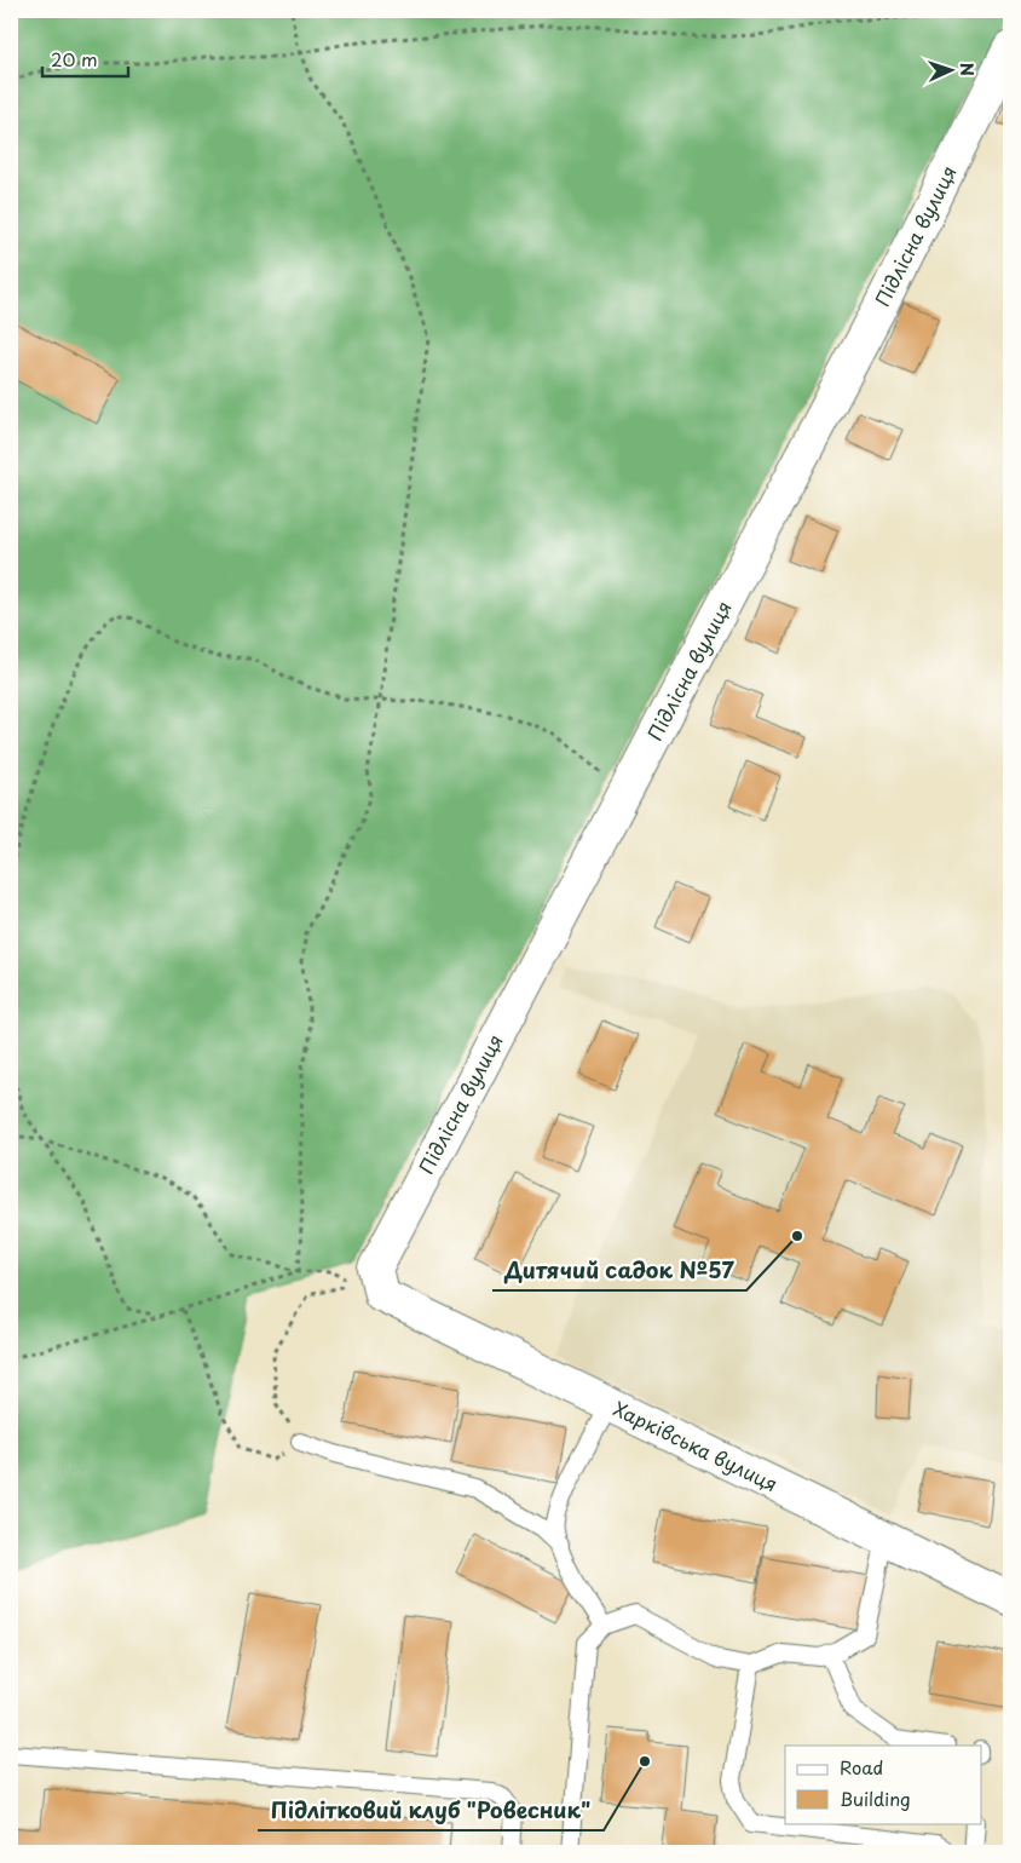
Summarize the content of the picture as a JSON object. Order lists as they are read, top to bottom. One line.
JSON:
{"streets":{"street":["Підлісна вулиця","Харківська вулиця"]},"crossings":[["Підлісна вулиця","Харківська вулиця"]],"places":["Дитячий садок №57","Підлітковий клуб \"Ровесник\""],"legend":["Road","Building"],"scale_bar":"20 m","north":"right"}
